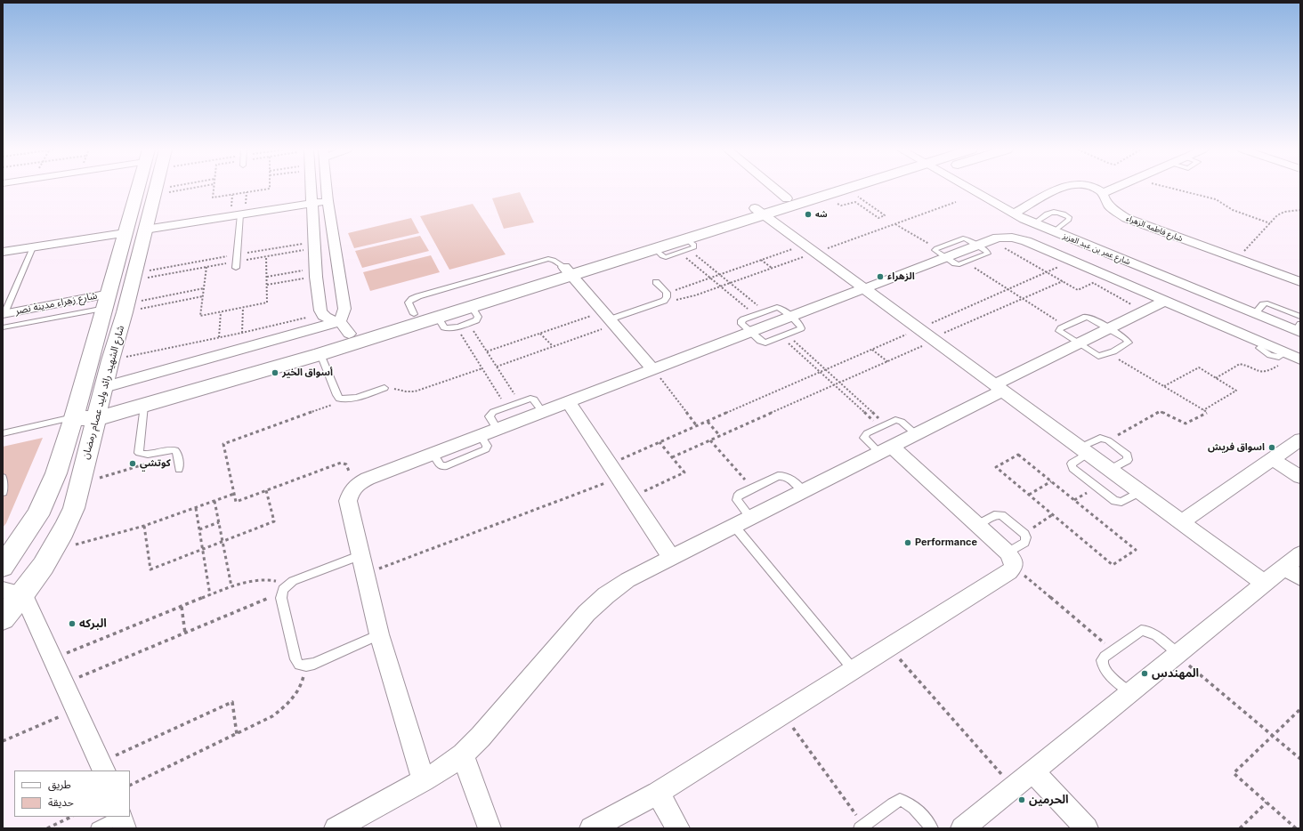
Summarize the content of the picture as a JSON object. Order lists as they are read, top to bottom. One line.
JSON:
{"streets":{"street":["شارع فاطمه الزهراء","شارع عمر بن عبد العزيز","شارع زهراء مدينة نصر","شارع الشهيد رائد وليد عصام رمضان"]},"crossings":[["شارع زهراء مدينة نصر","شارع الشهيد رائد وليد عصام رمضان"]],"places":["شه","الزهراء","أسواق الخير","اسواق فريش","كوتشي","Performance","البركه","المهندس","الحرمين"],"legend":["طريق","حديقة"]}
